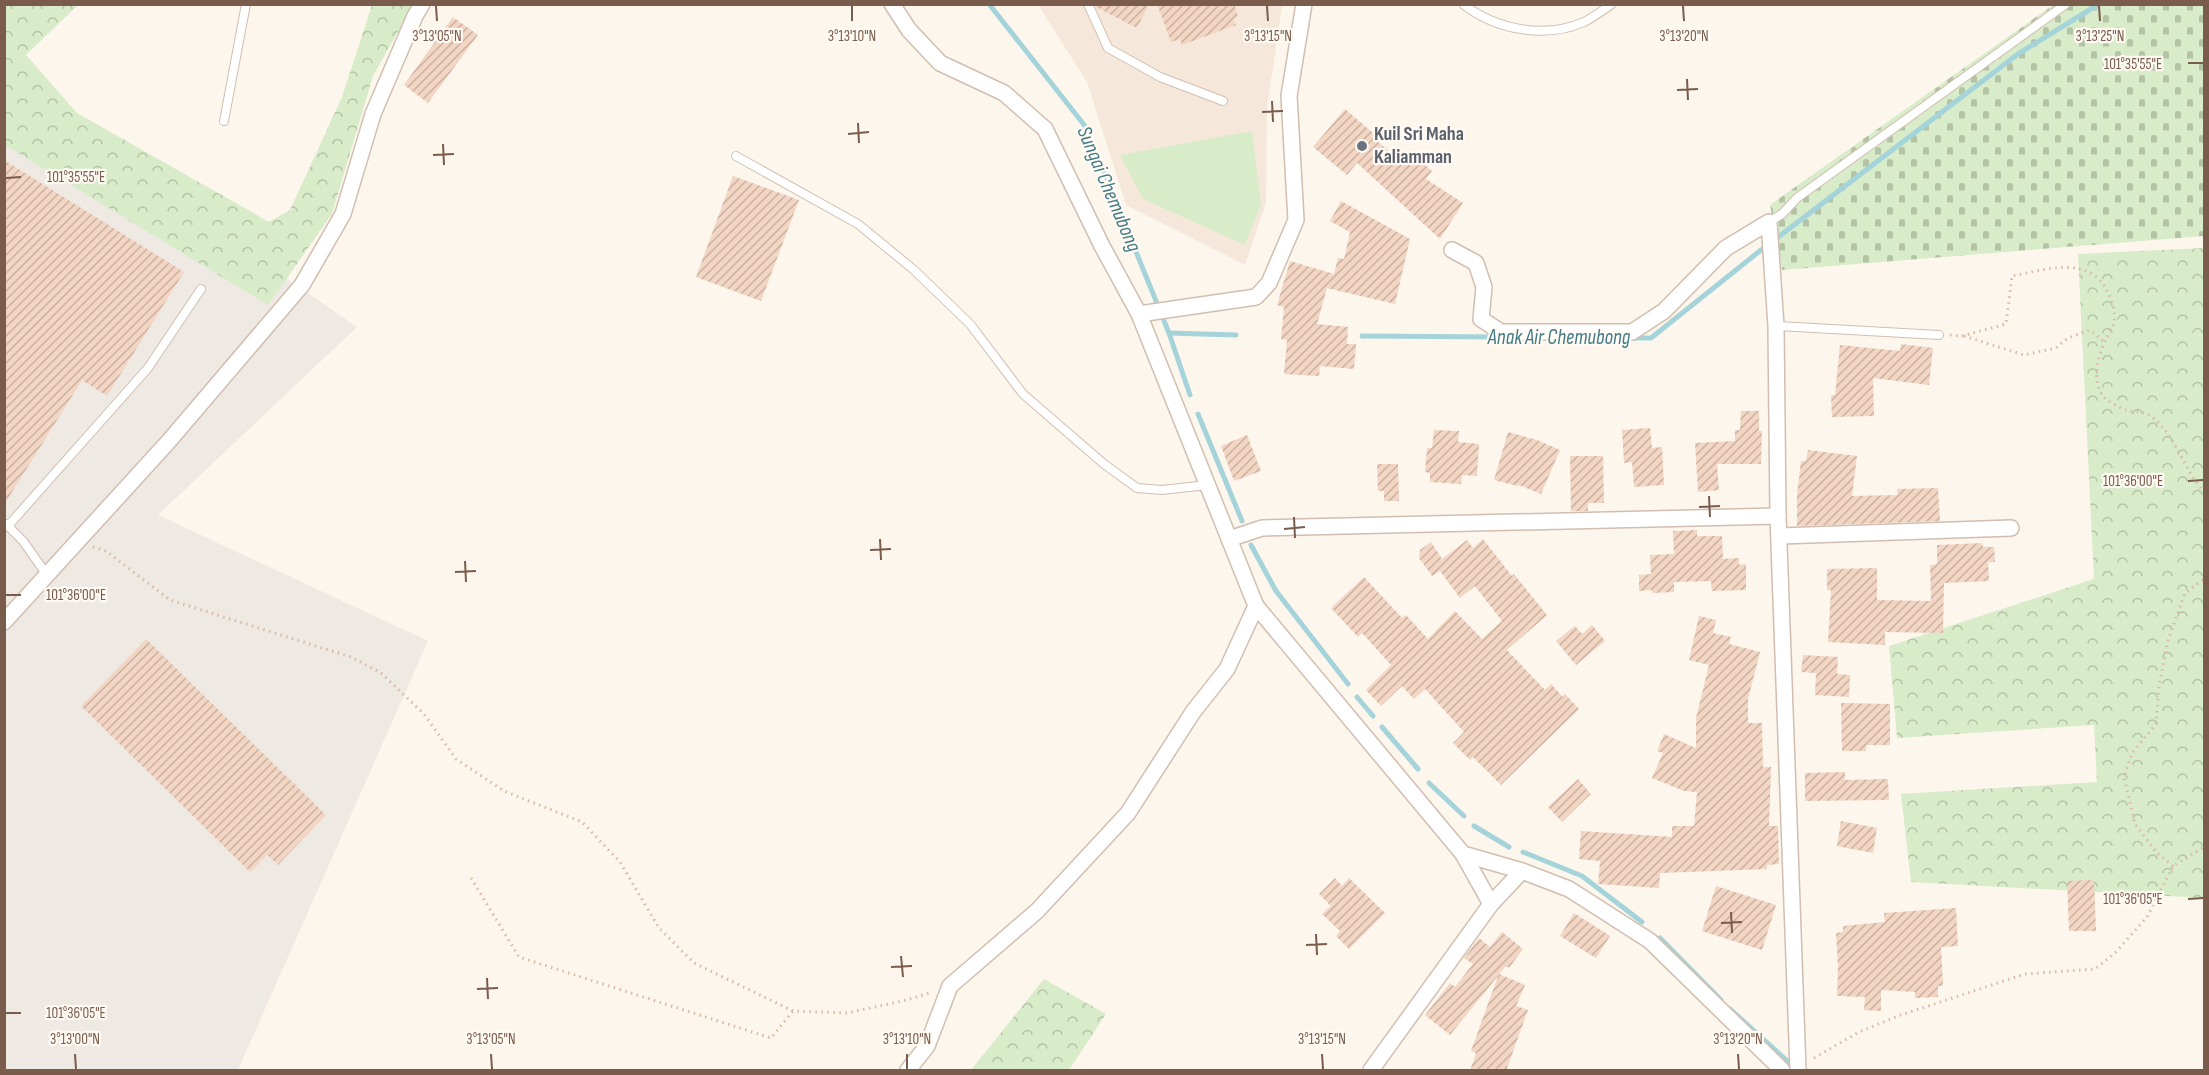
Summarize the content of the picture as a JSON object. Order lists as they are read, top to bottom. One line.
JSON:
{"water":["Sungai Chemubong","Anak Air Chemubong"],"places":["Kuil Sri Maha Kaliamman"],"coordinates":["3°13'05\"N","3°13'10\"N","3°13'15\"N","3°13'20\"N","3°13'25\"N","101°35'55\"E","101°36'00\"E","101°36'05\"E","3°13'00\"N"]}
